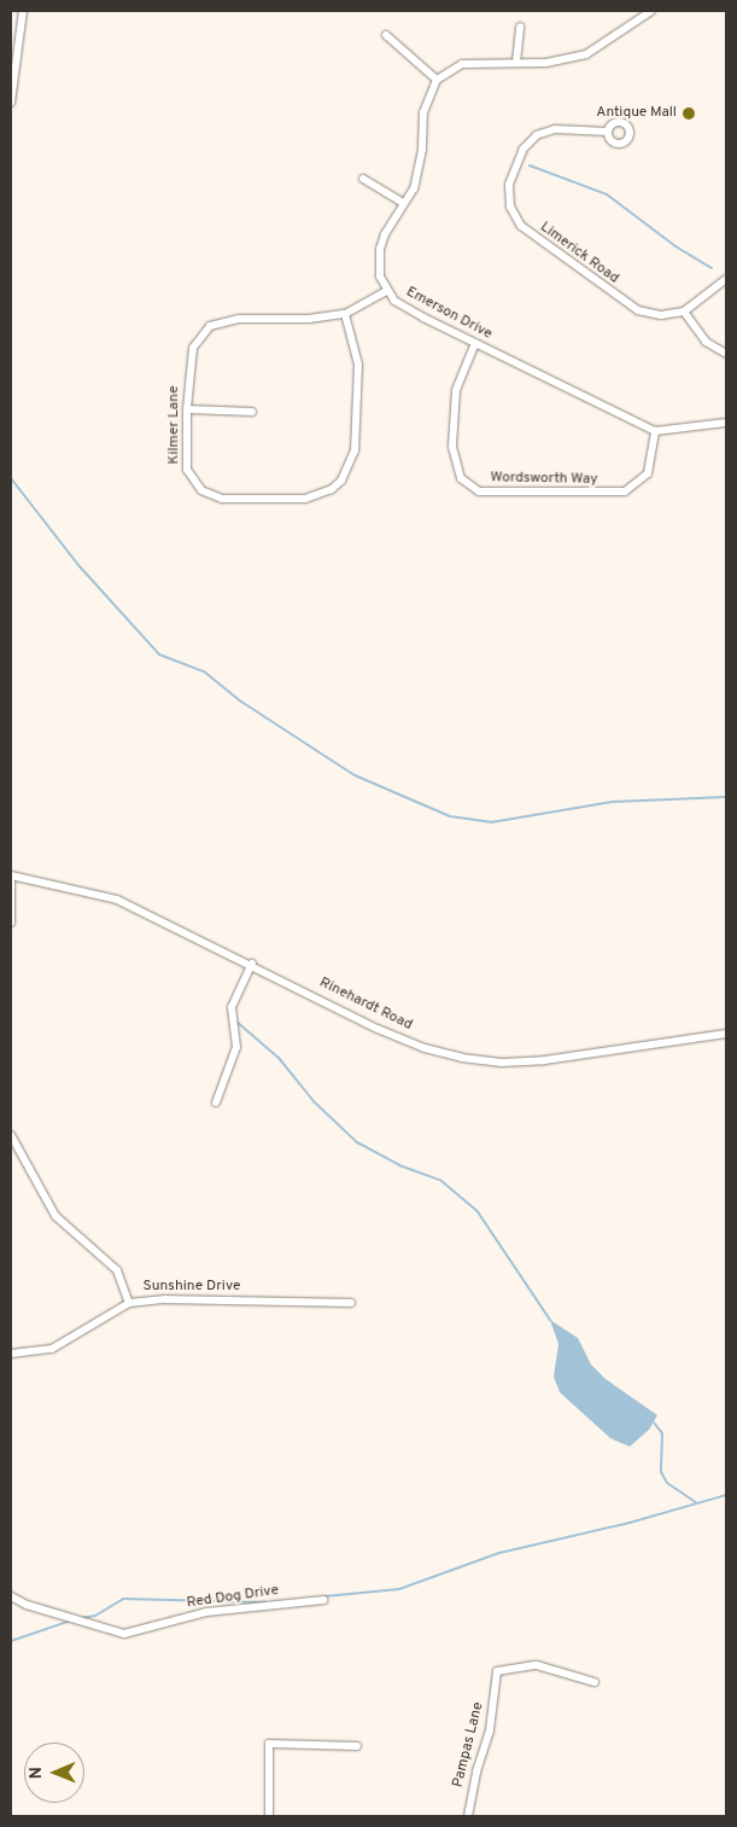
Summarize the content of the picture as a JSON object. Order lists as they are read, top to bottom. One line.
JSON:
{"streets":{"street":["Limerick Road","Emerson Drive","Kilmer Lane","Wordsworth Way","Rinehardt Road","Sunshine Drive","Red Dog Drive","Pampas Lane"]},"crossings":[["Emerson Drive","Kilmer Lane"],["Emerson Drive","Wordsworth Way"]],"places":["Antique Mall"],"north":"left"}
